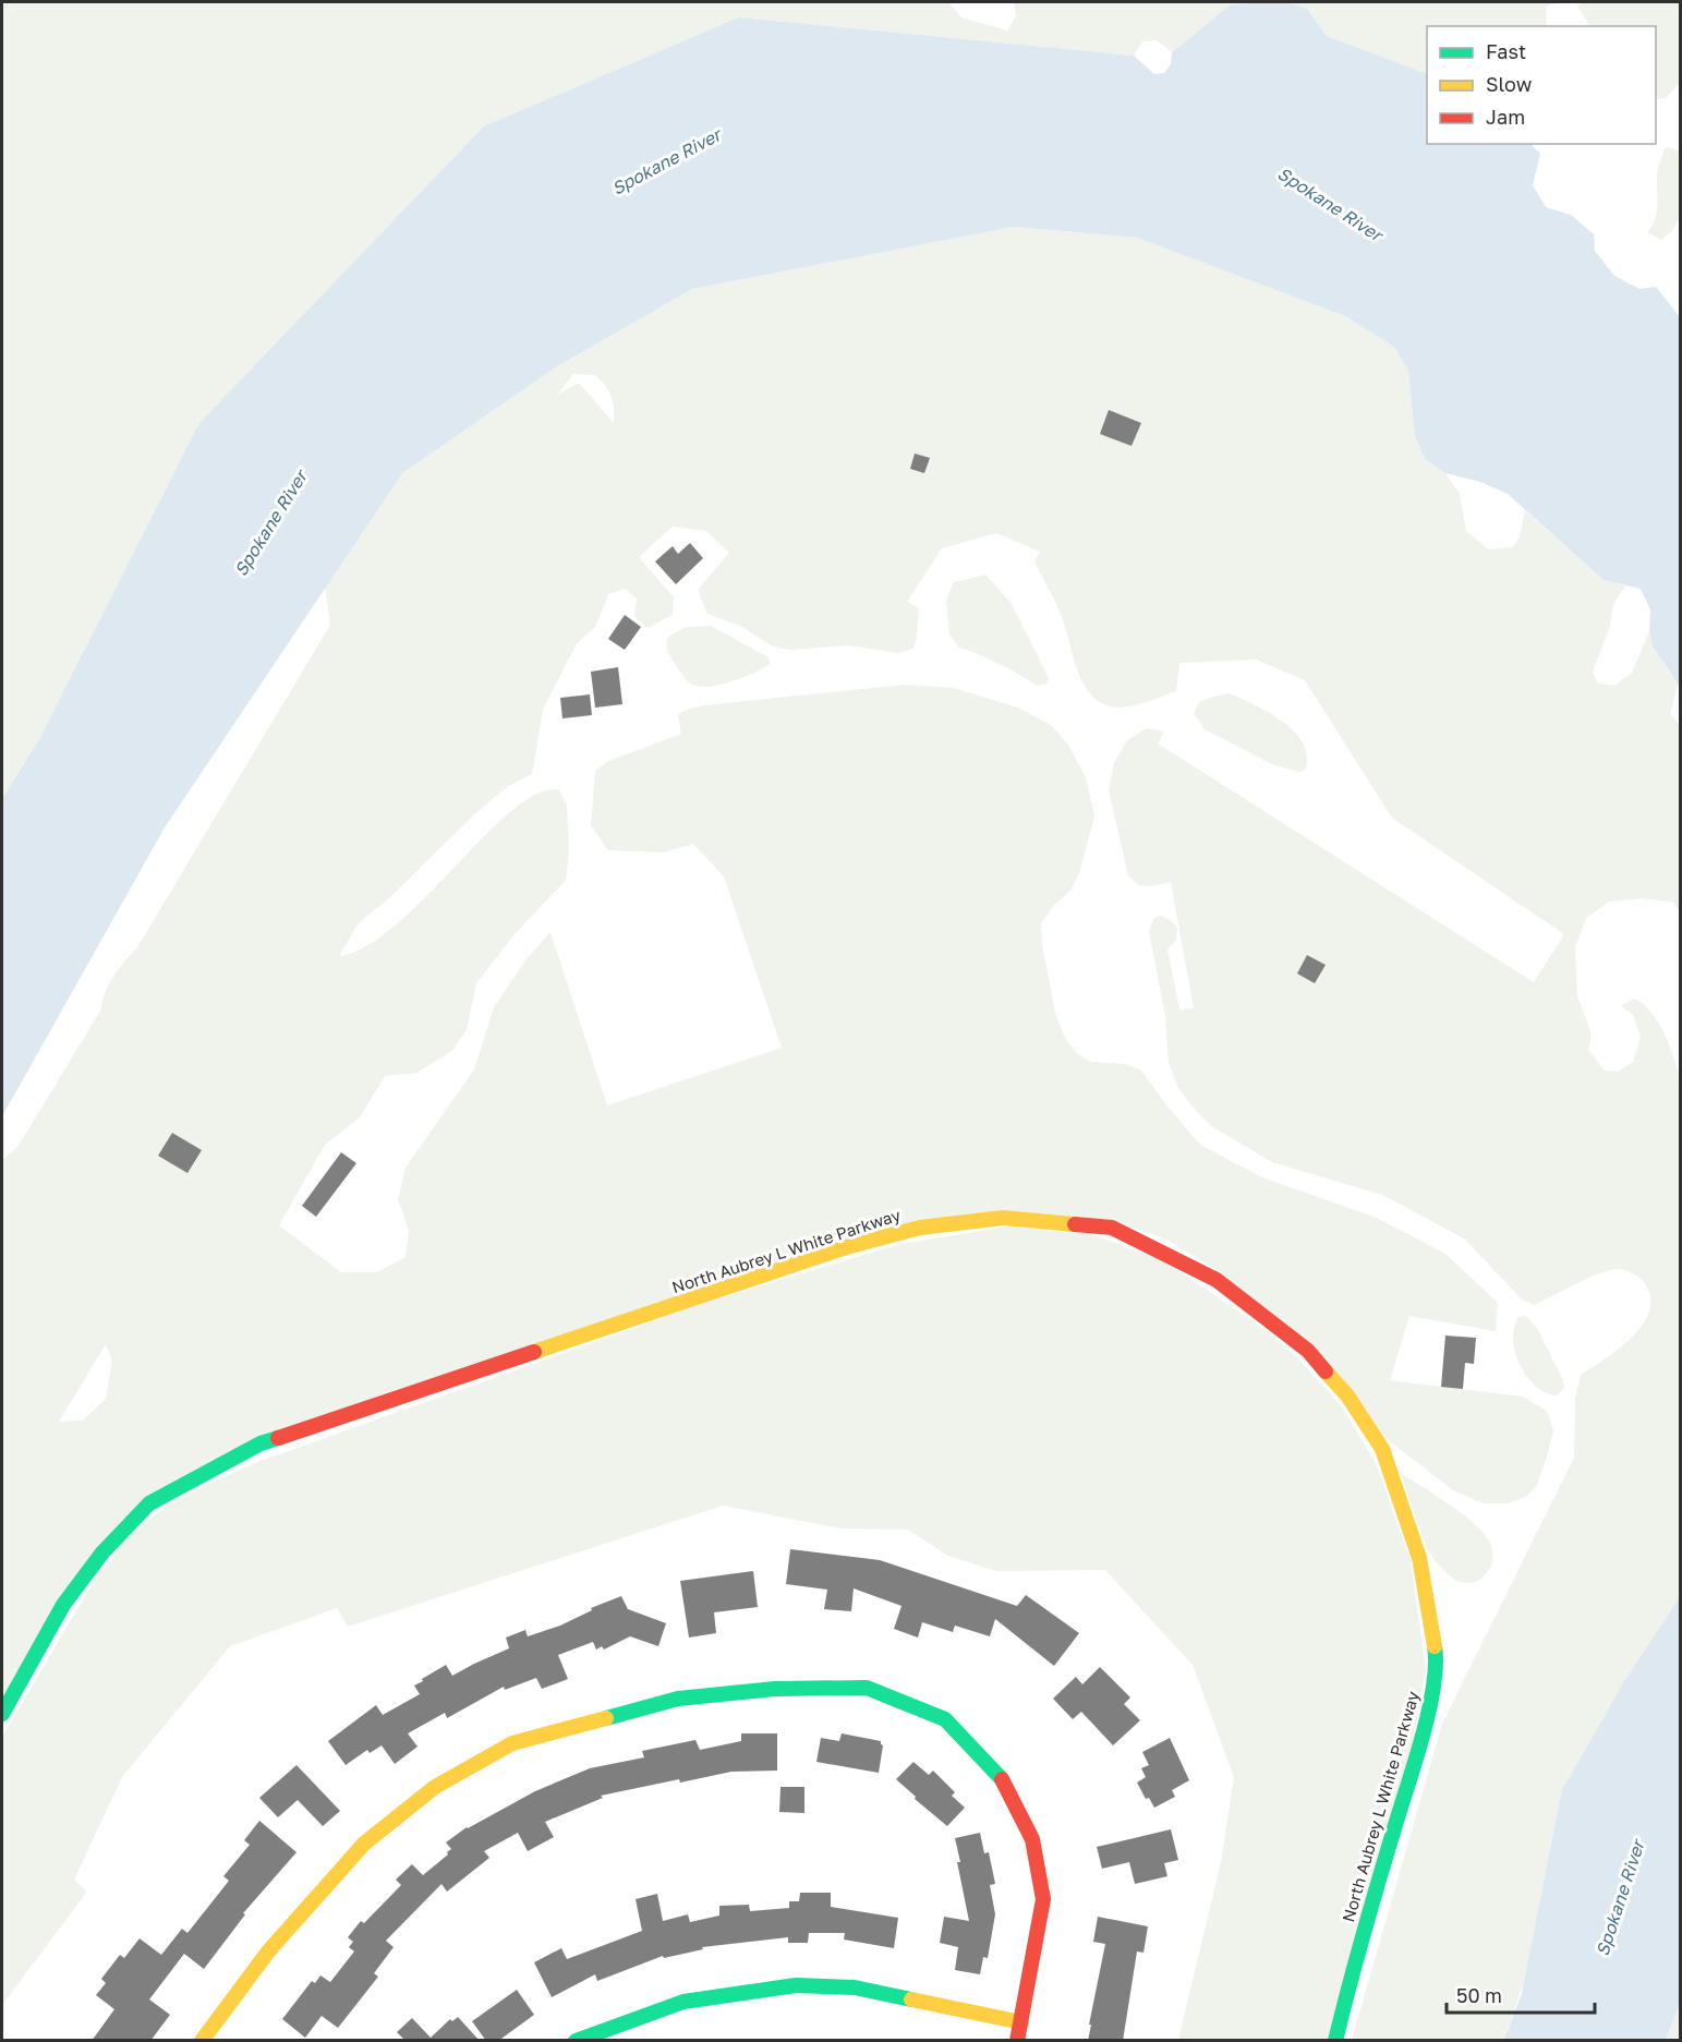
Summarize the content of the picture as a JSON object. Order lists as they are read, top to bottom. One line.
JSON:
{"streets":{"street":["North Aubrey L White Parkway"]},"water":["Spokane River"],"legend":["Fast","Slow","Jam"],"scale_bar":"50 m"}
